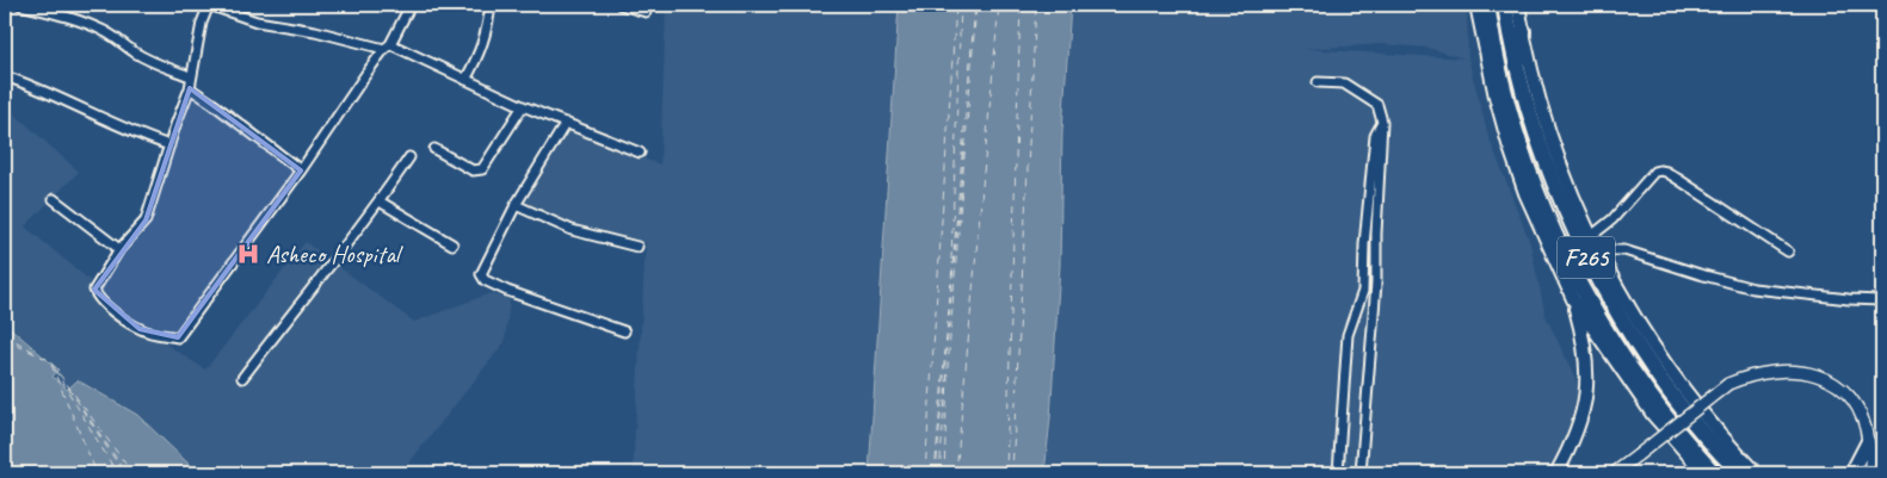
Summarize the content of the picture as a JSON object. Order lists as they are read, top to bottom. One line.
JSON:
{"streets":{"highway":["F265"]},"places":{"hospital":["Asheco Hospital"]}}
